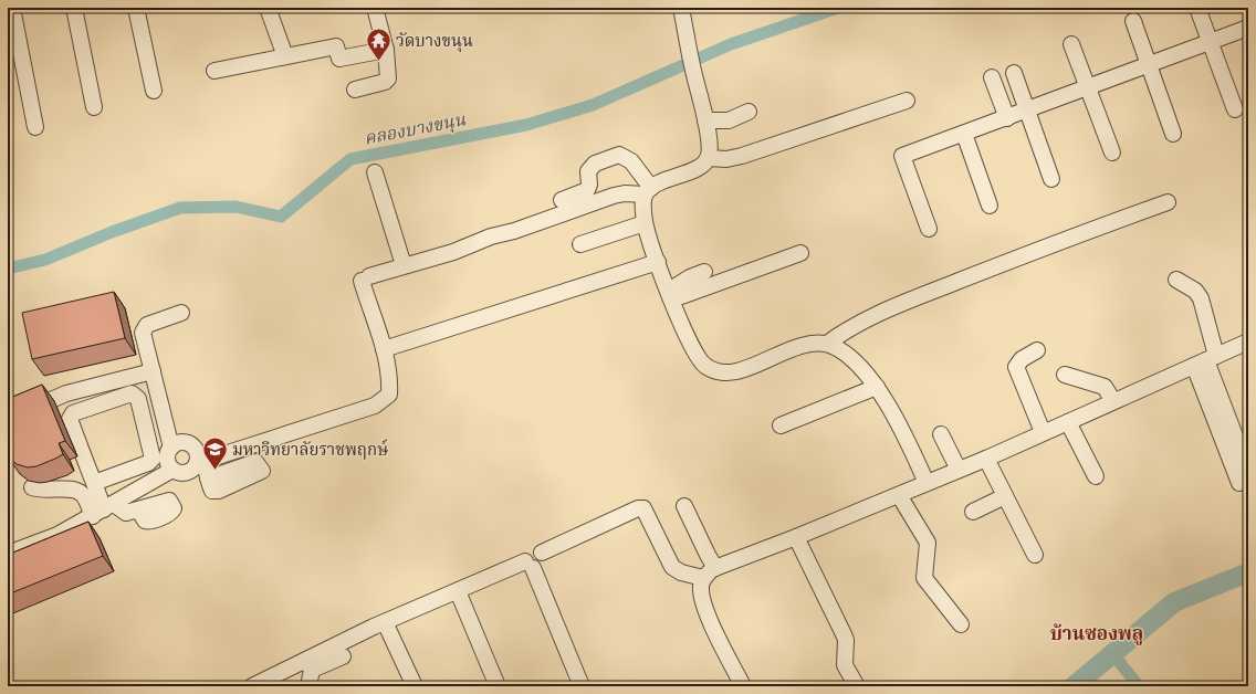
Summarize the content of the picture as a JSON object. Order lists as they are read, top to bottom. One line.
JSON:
{"districts":["บ้านซองพลู"],"water":["คลองบางขนุน"],"places":{"temple":["วัดบางขนุน"],"school or university":["มหาวิทยาลัยราชพฤกษ์"]}}
